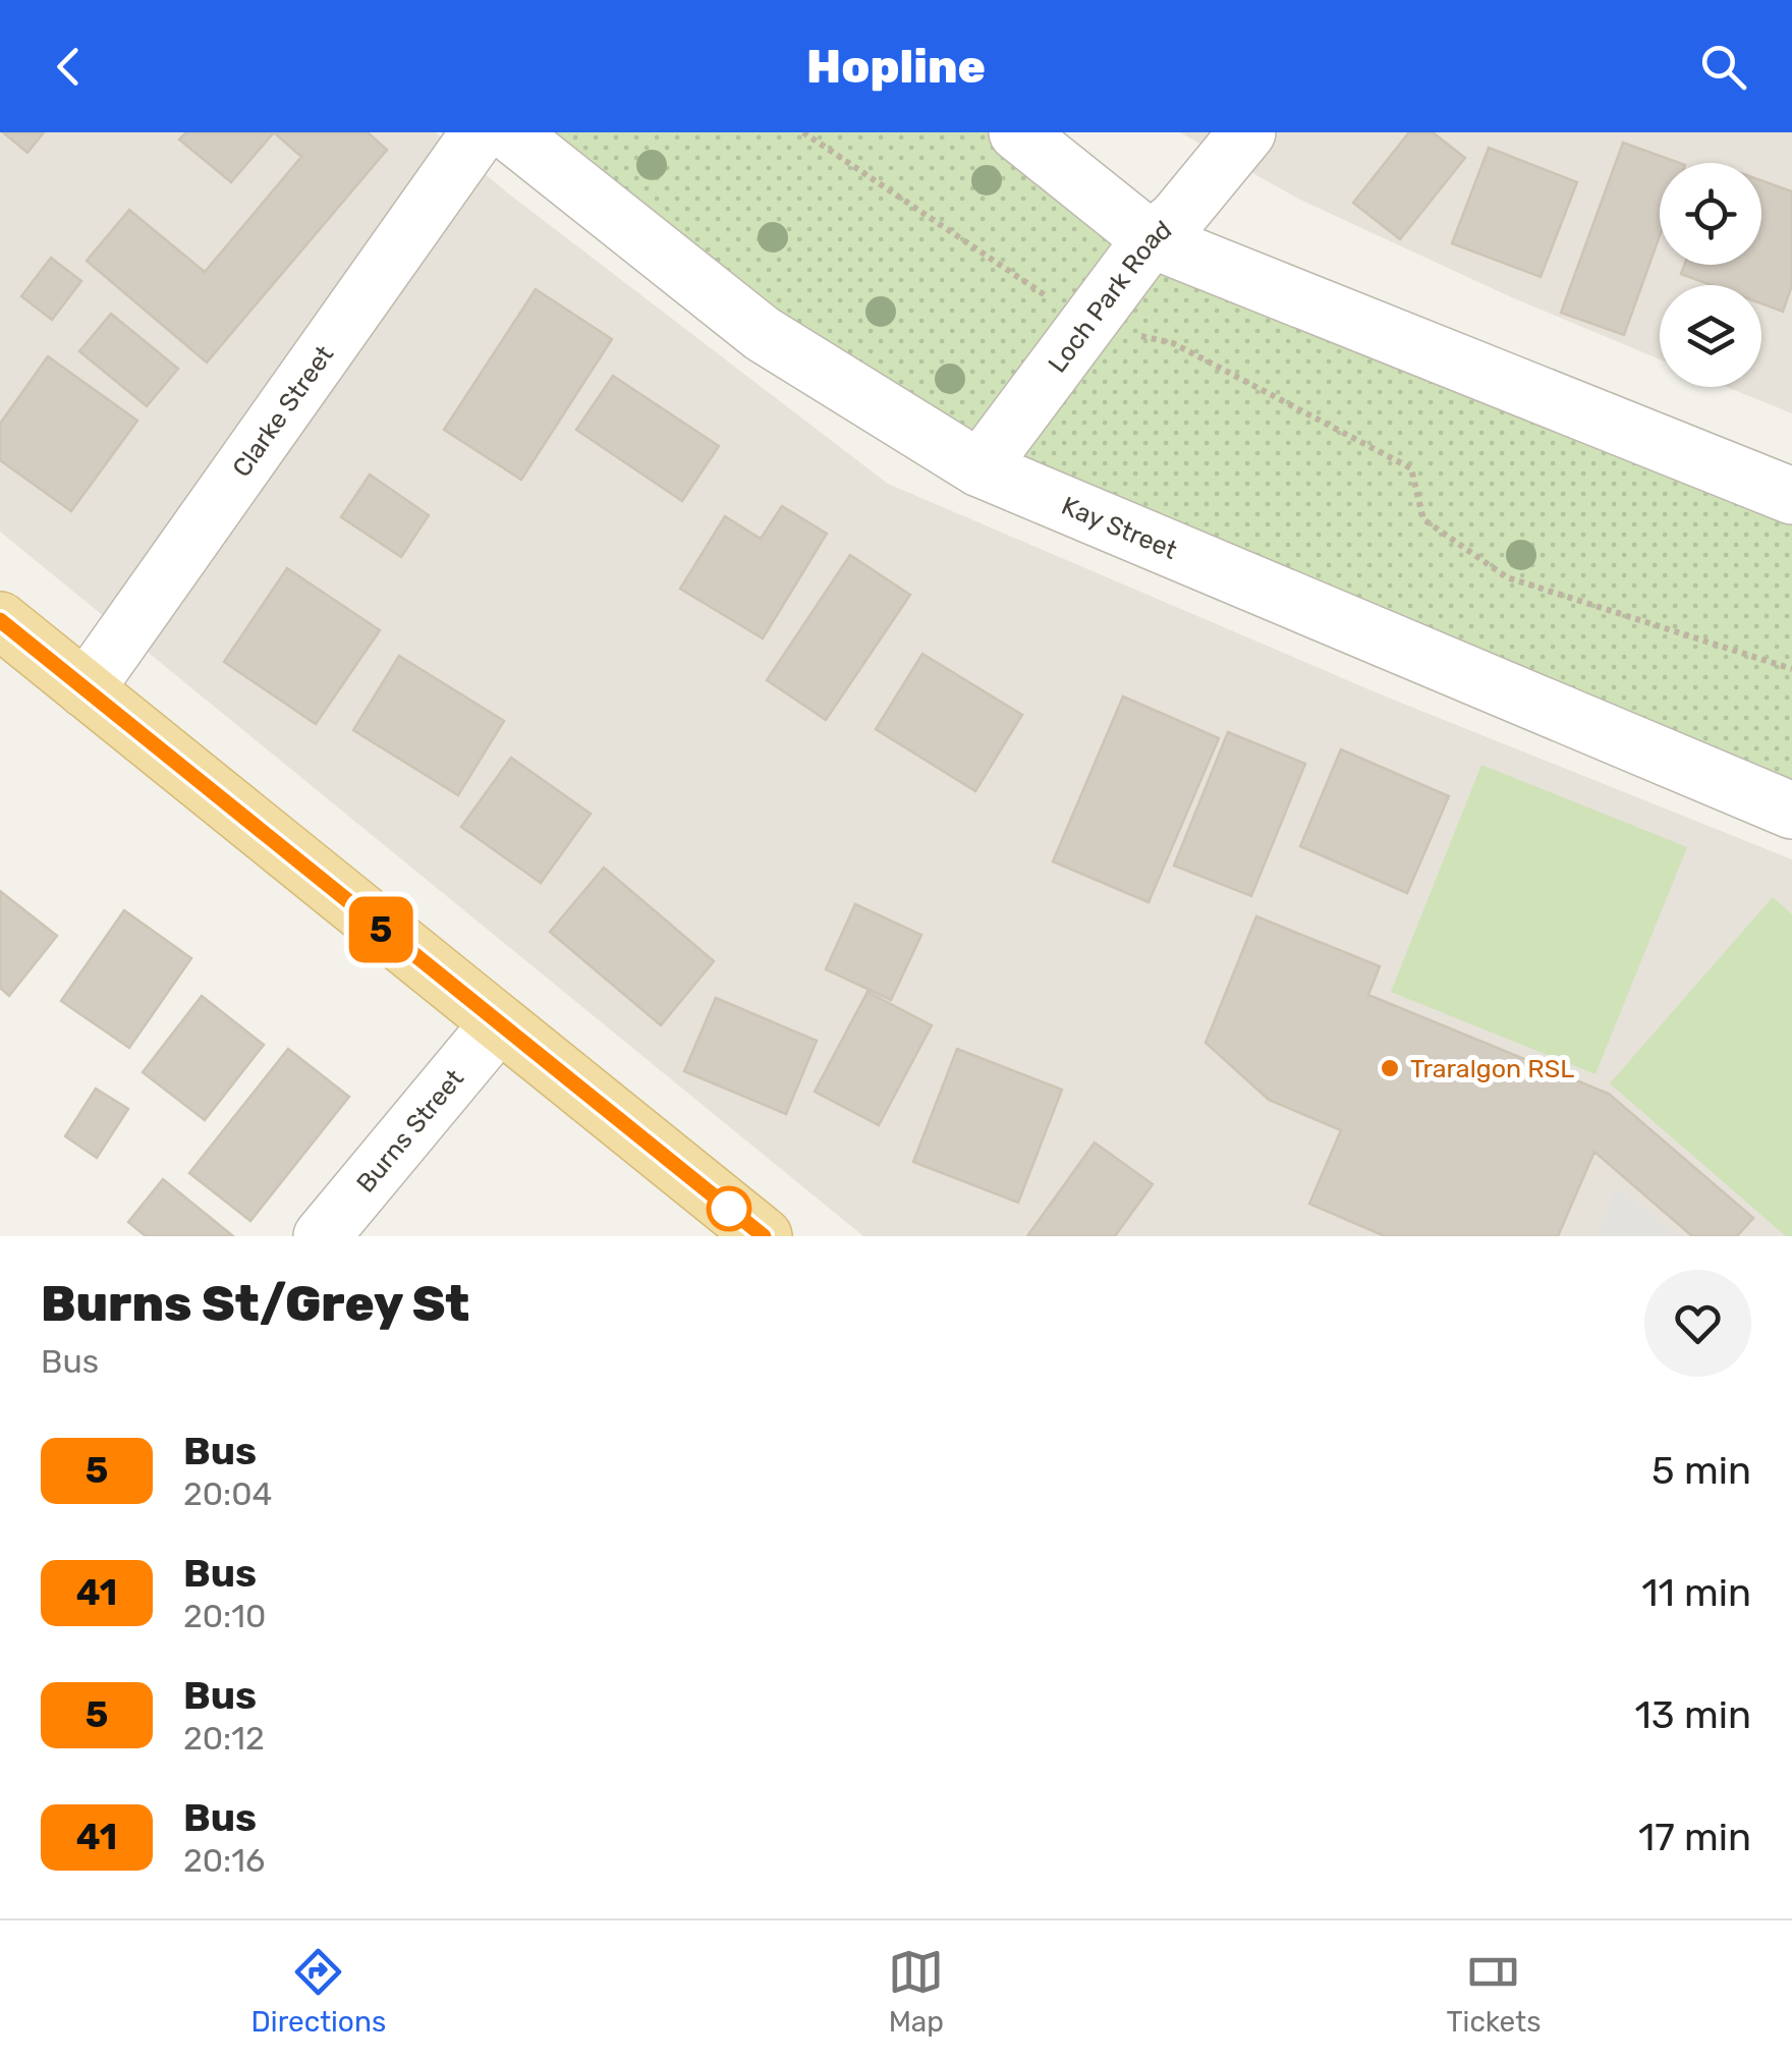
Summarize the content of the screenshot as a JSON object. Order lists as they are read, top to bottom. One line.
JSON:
{"streets":{"street":["Loch Park Road","Clarke Street","Kay Street","Burns Street"]},"crossings":[["Loch Park Road","Kay Street"]],"places":["Traralgon RSL"],"lines":["bus line 5"],"page":{"header":"Hopline","on_map":"5","heading":["Burns St/Grey St","Bus"],"list":[{"mark":"5","name":"Bus","note":"20:04","value":"5 min"},{"mark":"41","name":"Bus","note":"20:10","value":"11 min"},{"mark":"5","name":"Bus","note":"20:12","value":"13 min"},{"mark":"41","name":"Bus","note":"20:16","value":"17 min"}],"tabs":["Directions","Map","Tickets"]}}
